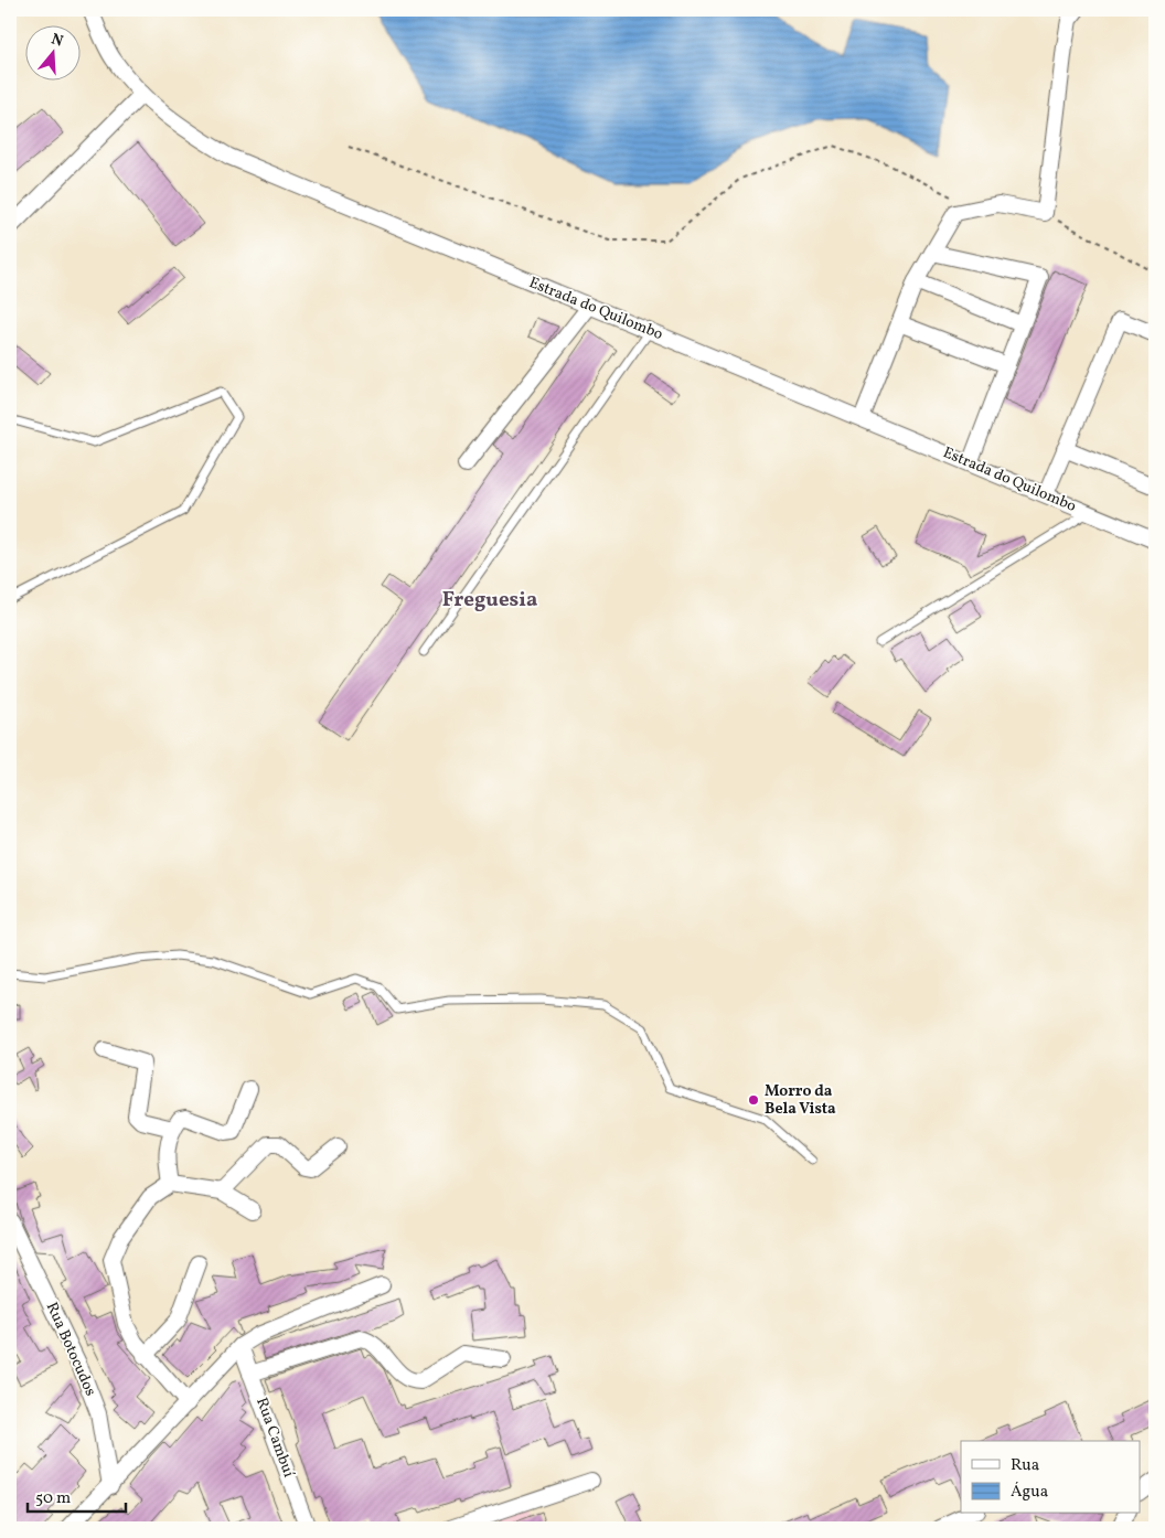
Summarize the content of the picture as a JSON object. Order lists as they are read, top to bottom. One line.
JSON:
{"streets":{"street":["Estrada do Quilombo","Rua Botocudos","Rua Cambuí"]},"districts":["Freguesia"],"places":["Morro da Bela Vista"],"legend":["Rua","Água"],"scale_bar":"50 m","north":"top"}
